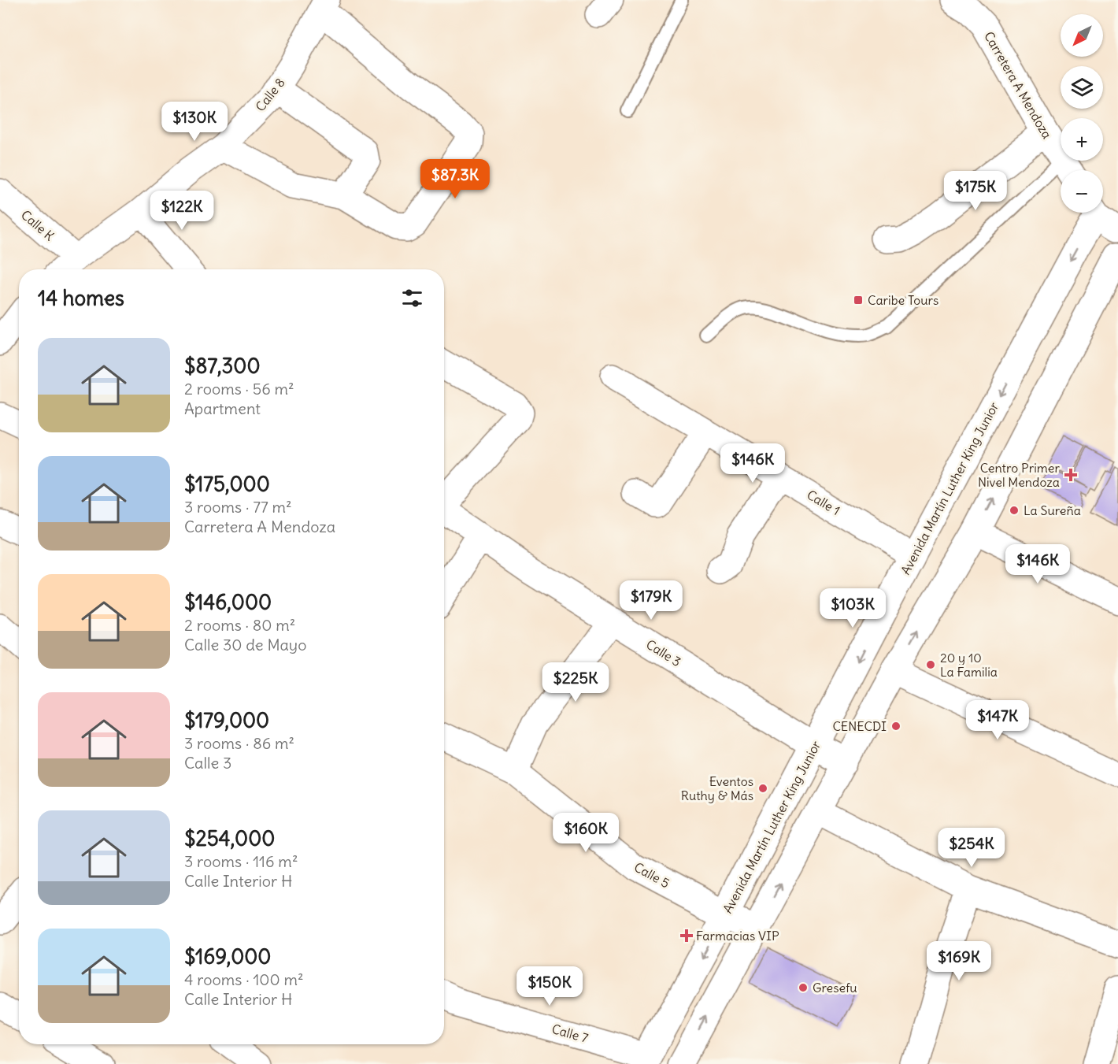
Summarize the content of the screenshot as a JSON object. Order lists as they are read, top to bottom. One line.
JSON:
{"streets":{"street":["Carretera A Mendoza","Calle 8","Calle K","Avenida Martín Luther King Junior","Calle 1","Calle 3","Calle 5","Calle 7"]},"crossings":[["Calle 8","Calle K"],["Avenida Martín Luther King Junior","Calle 1"],["Avenida Martín Luther King Junior","Calle 3"],["Avenida Martín Luther King Junior","Calle 5"],["Avenida Martín Luther King Junior","Calle 7"]],"places":{"transit":["Caribe Tours"],"health":["Centro Primer Nivel Mendoza","Farmacias VIP"],"other":["La Sureña","20 y 10 La Familia","CENECDI","Eventos Ruthy & Más","Gresefu"]},"north":"bottom left","page":{"map_buttons":["+","−"],"price":["$130K","$87.3K","$175K","$122K","$146K","$146K","$179K","$103K","$225K","$147K","$160K","$254K","$169K","$150K"],"heading":"14 homes","list":[{"name":"$87,300","note":"2 rooms · 56 m² · Apartment"},{"name":"$175,000","note":"3 rooms · 77 m² · Carretera A Mendoza"},{"name":"$146,000","note":"2 rooms · 80 m² · Calle 30 de Mayo"},{"name":"$179,000","note":"3 rooms · 86 m² · Calle 3"},{"name":"$254,000","note":"3 rooms · 116 m² · Calle Interior H"},{"name":"$169,000","note":"4 rooms · 100 m² · Calle Interior H"}]}}
